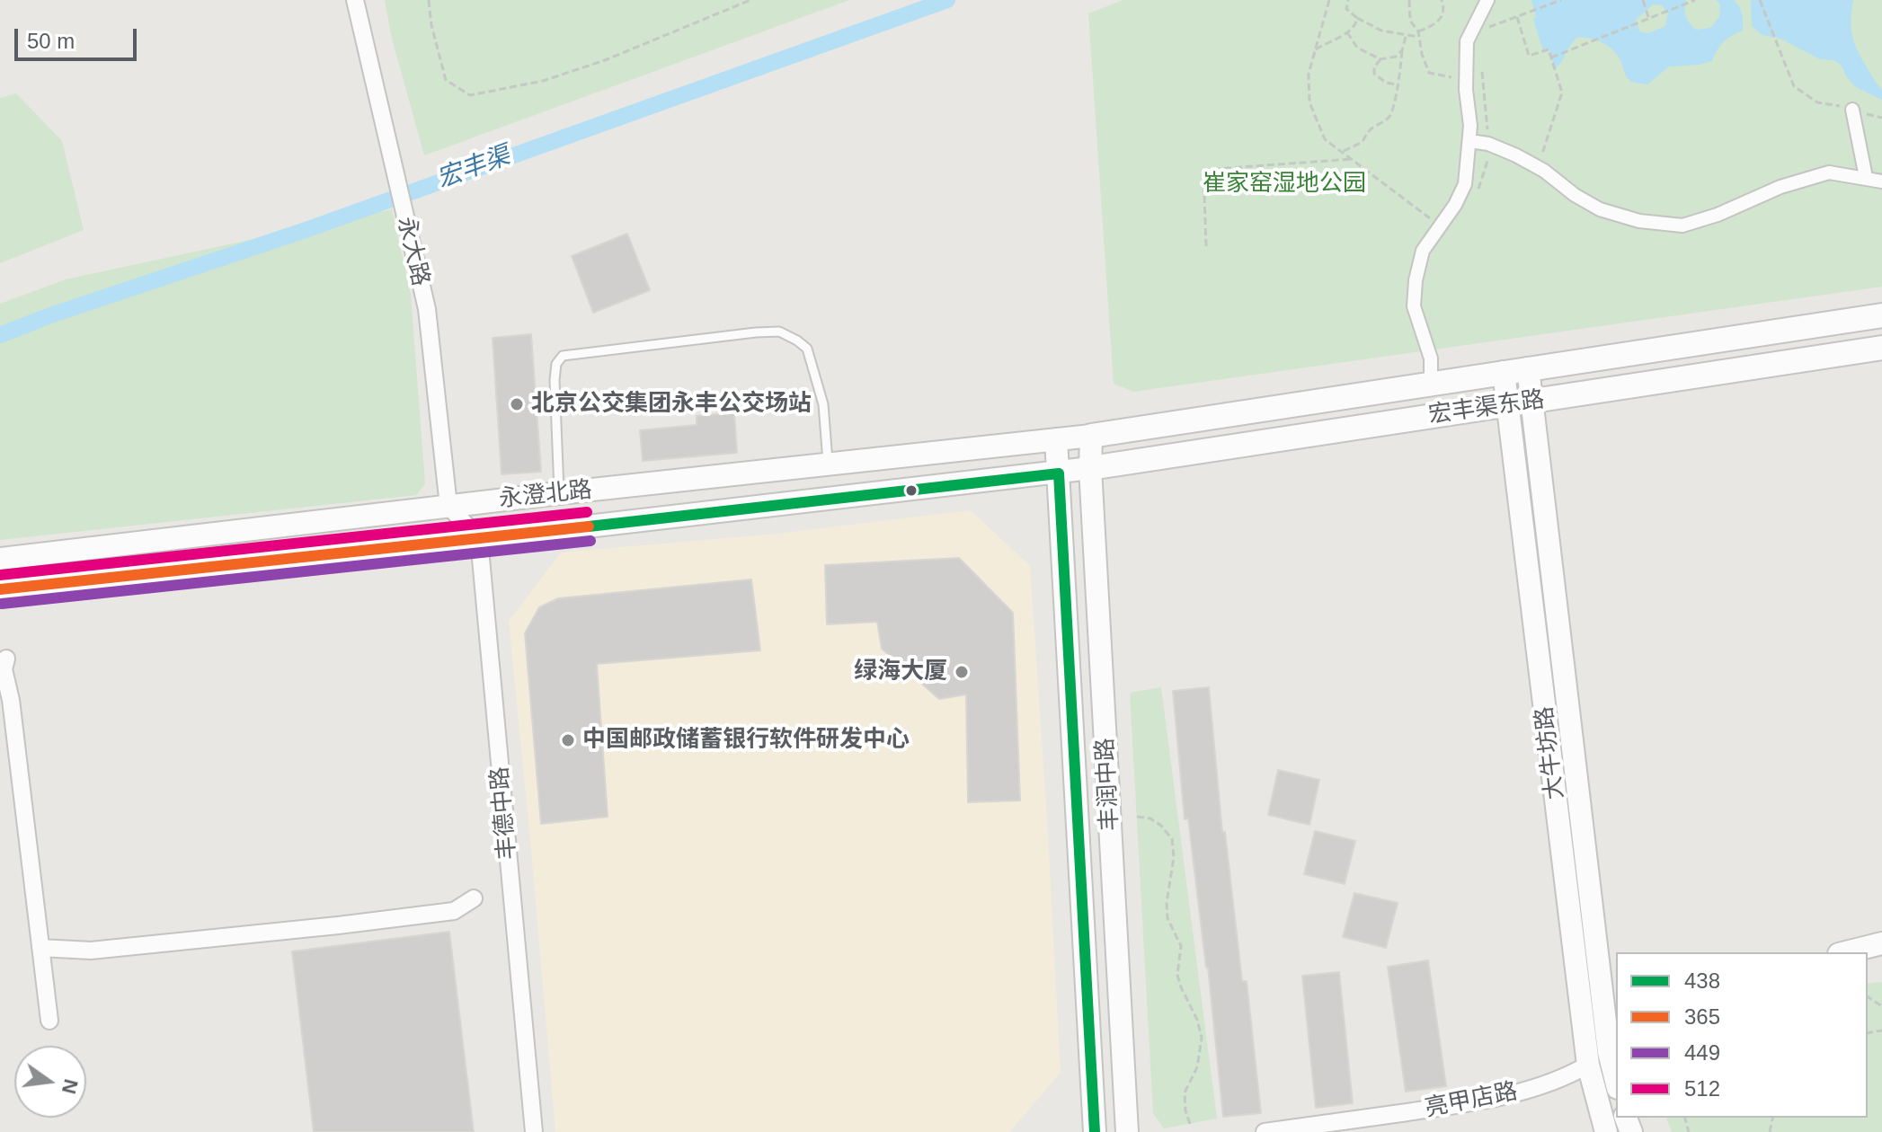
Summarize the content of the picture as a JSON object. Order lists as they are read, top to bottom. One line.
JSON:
{"streets":{"main road":["宏丰渠东路"],"street":["永大路","永澄北路","大牛坊路","丰润中路","丰德中路","亮甲店路"]},"crossings":[["永大路","永澄北路"],["宏丰渠东路","永澄北路"],["宏丰渠东路","大牛坊路"],["宏丰渠东路","丰润中路"],["永澄北路","丰润中路"],["永澄北路","丰德中路"],["大牛坊路","亮甲店路"]],"water":["宏丰渠"],"parks":["崔家窑湿地公园"],"places":["北京公交集团永丰公交场站","绿海大厦","中国邮政储蓄银行软件研发中心"],"lines":["transit line 438","transit line 512","transit line 365","transit line 449"],"legend":["438","365","449","512"],"scale_bar":"50 m","north":"right"}
